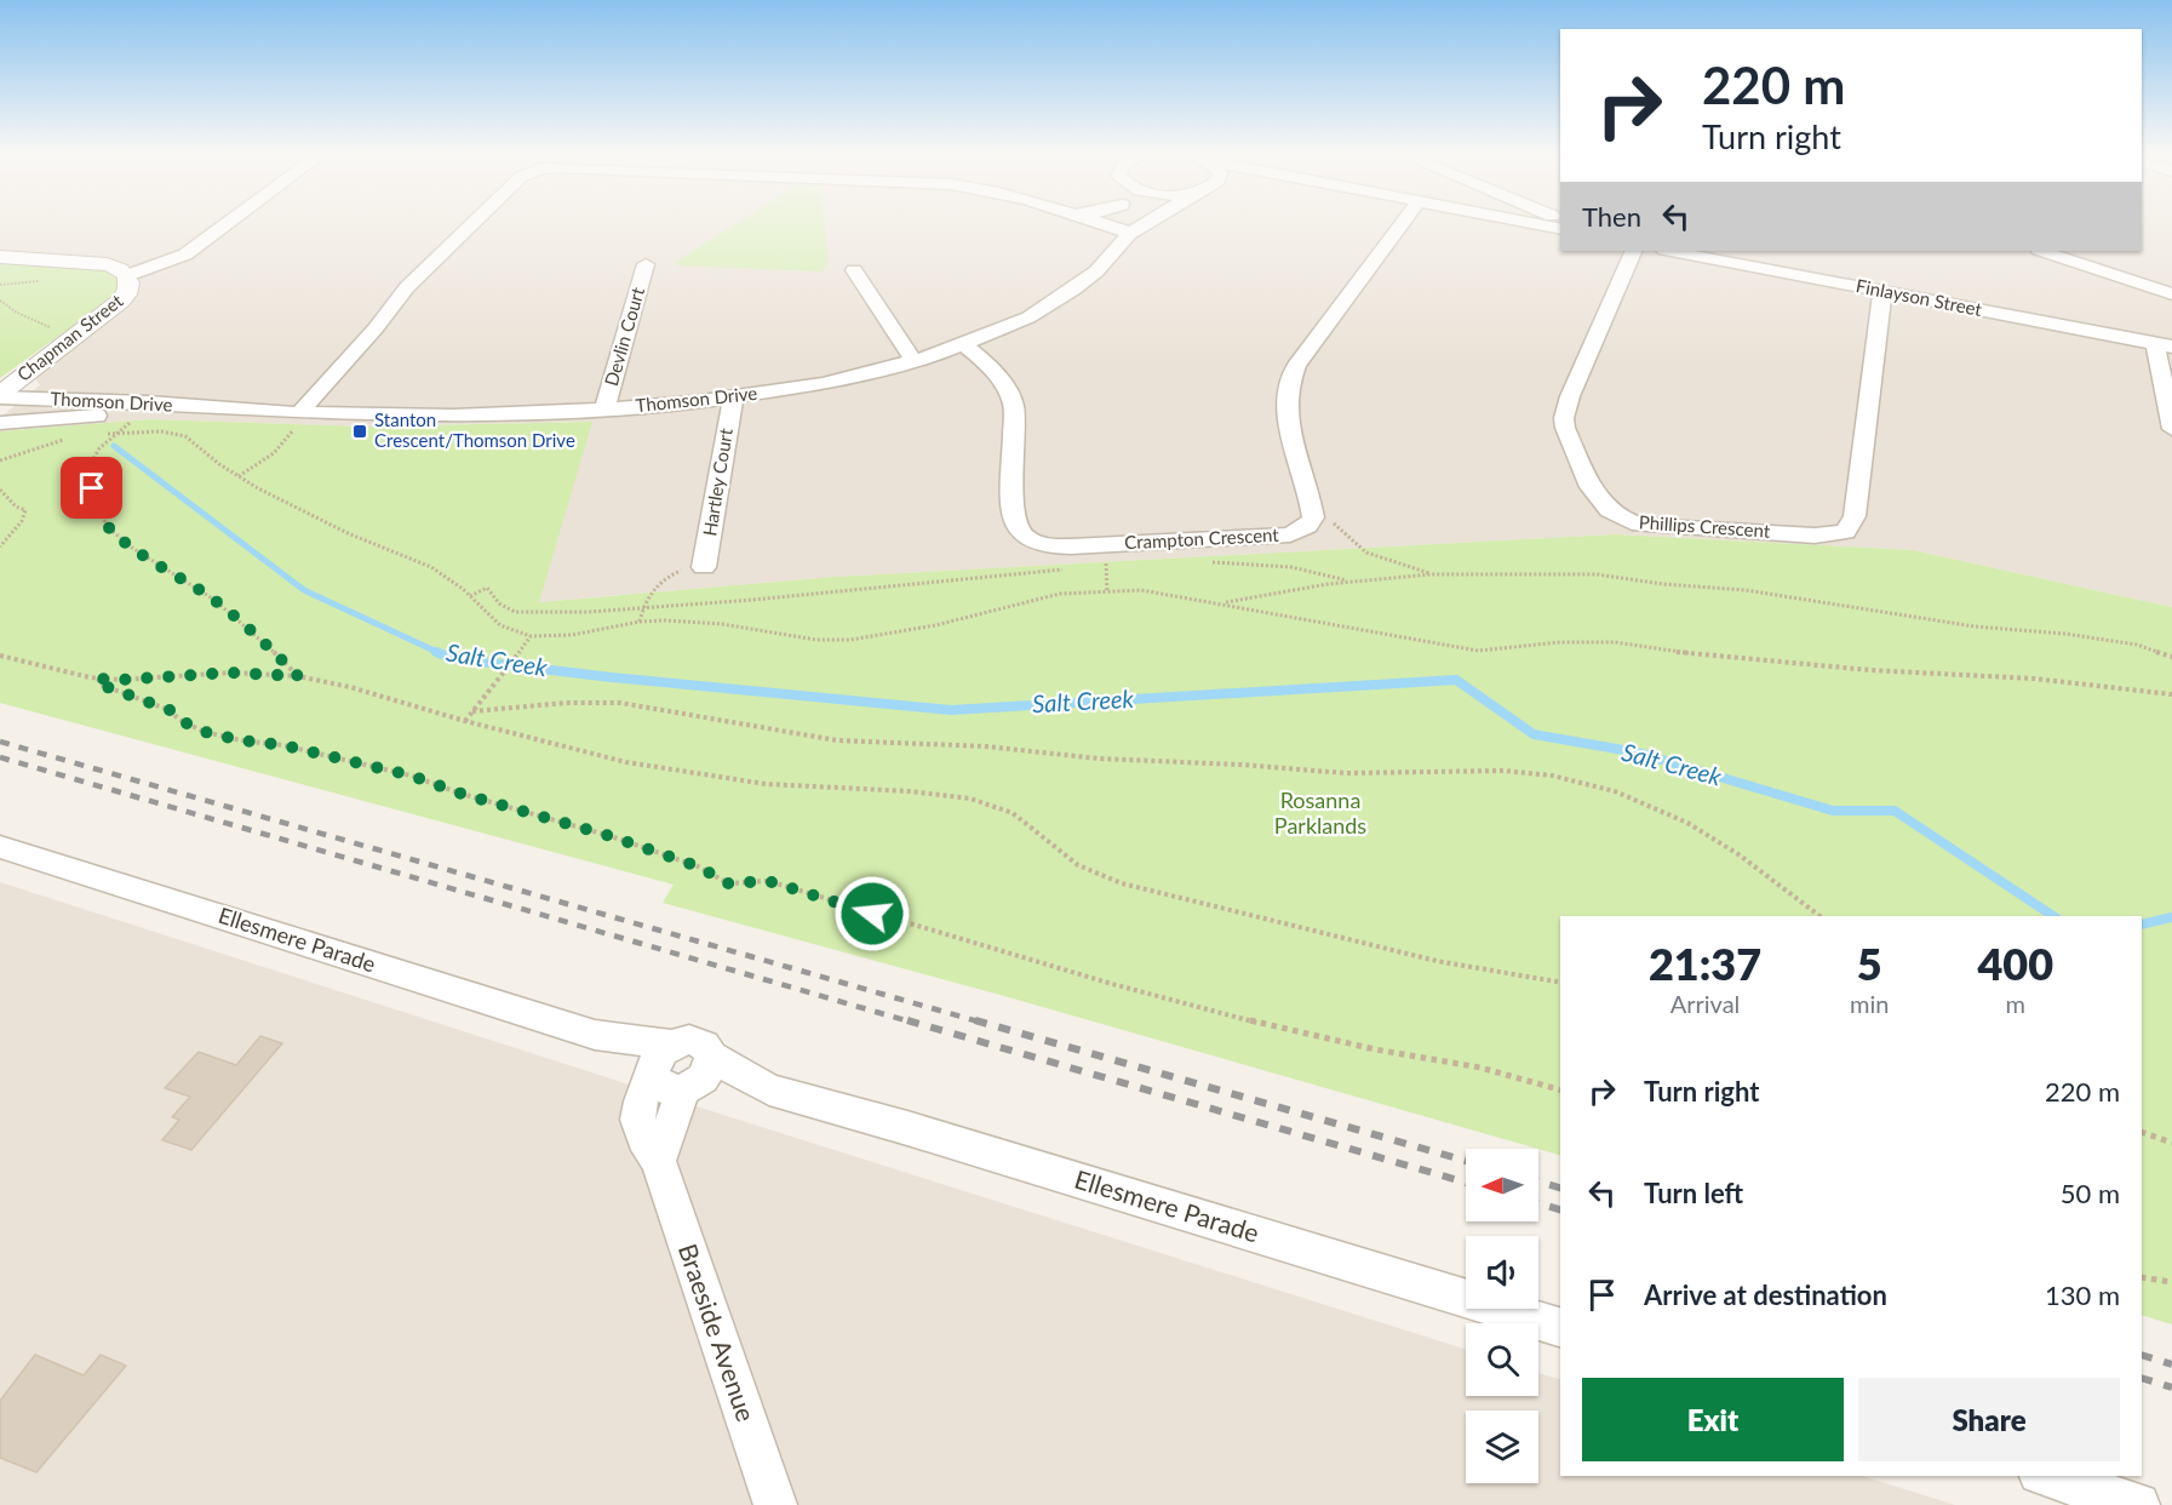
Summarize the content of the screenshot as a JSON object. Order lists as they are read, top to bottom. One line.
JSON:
{"streets":{"street":["Finlayson Street","Devlin Court","Chapman Street","Thomson Drive","Hartley Court","Phillips Crescent","Crampton Crescent","Ellesmere Parade","Braeside Avenue"]},"crossings":[["Finlayson Street","Phillips Crescent"],["Devlin Court","Thomson Drive"],["Chapman Street","Thomson Drive"],["Thomson Drive","Hartley Court"],["Thomson Drive","Crampton Crescent"],["Ellesmere Parade","Braeside Avenue"]],"water":["Salt Creek"],"parks":["Rosanna Parklands"],"places":{"transit":["Stanton Crescent/Thomson Drive"]},"north":"left","page":{"turn":["220 m","Turn right"],"then":"Then","eta":["21:37","Arrival","5","min","400","m"],"list":[{"name":"Turn right","value":"220 m"},{"name":"Turn left","value":"50 m"},{"name":"Arrive at destination","value":"130 m"}],"buttons":["Exit","Share"]}}
